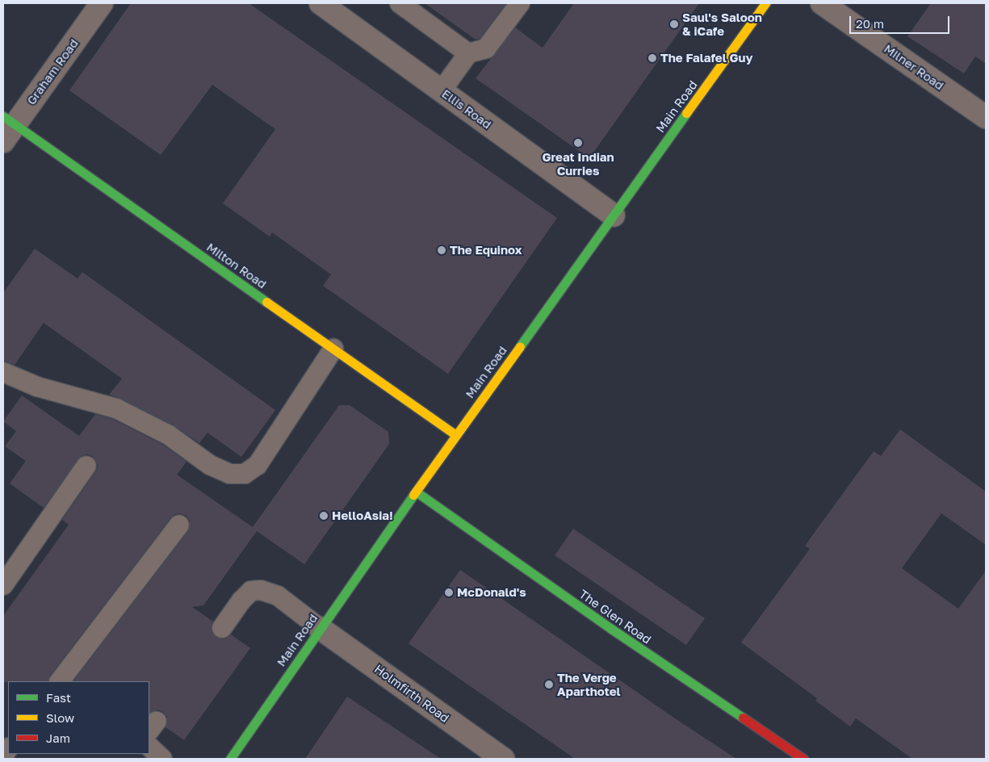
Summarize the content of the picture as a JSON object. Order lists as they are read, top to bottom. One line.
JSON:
{"streets":{"street":["Milner Road","Graham Road","Main Road","Ellis Road","Milton Road","The Glen Road","Holmfirth Road"]},"crossings":[["Graham Road","Milton Road"],["Main Road","Ellis Road"],["Main Road","Milton Road"],["Main Road","The Glen Road"],["Main Road","Holmfirth Road"]],"places":["Saul's Saloon & iCafe","The Falafel Guy","Great Indian Curries","The Equinox","HelloAsia!","McDonald's","The Verge Aparthotel"],"legend":["Fast","Slow","Jam"],"scale_bar":"20 m"}
